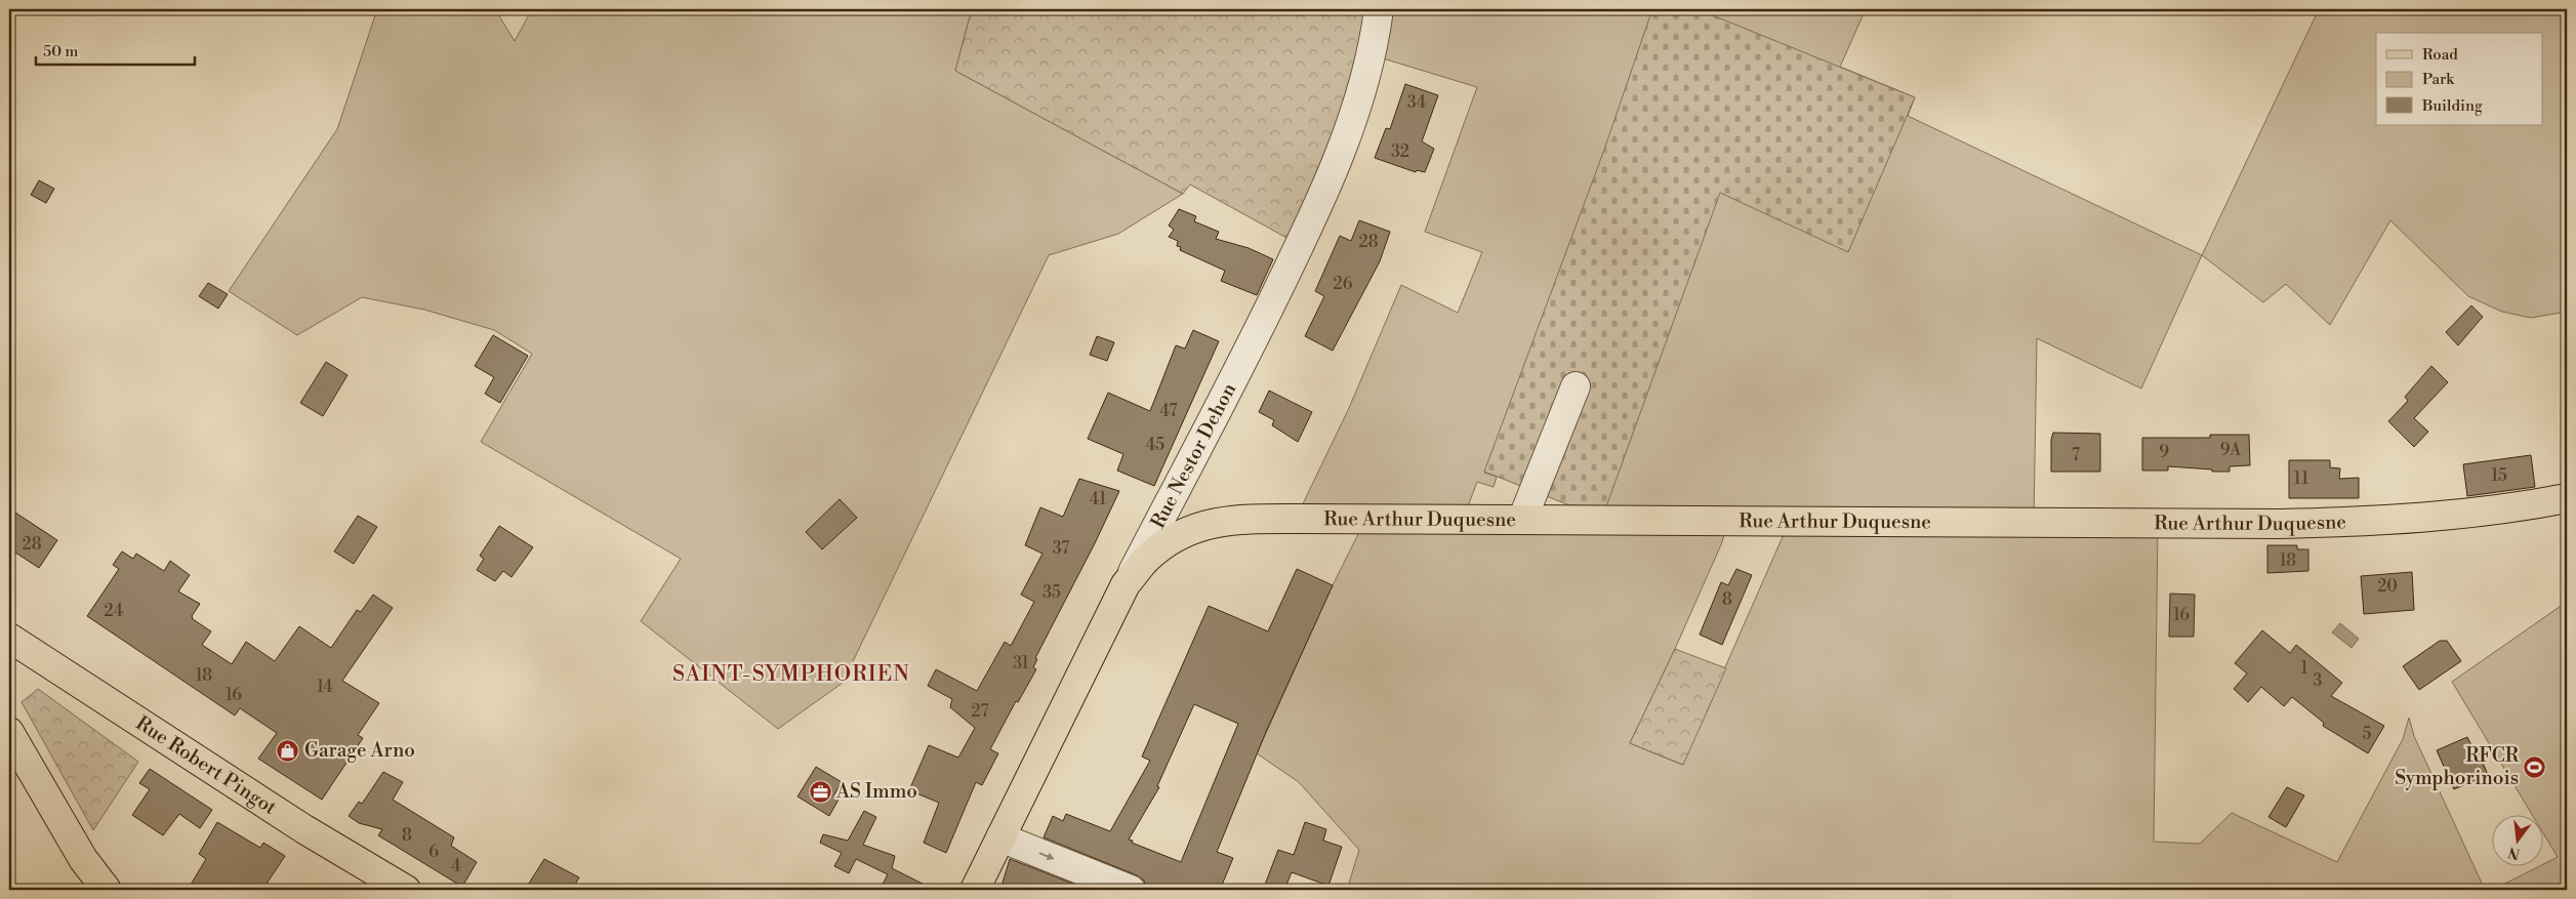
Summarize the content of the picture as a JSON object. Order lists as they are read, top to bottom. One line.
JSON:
{"streets":{"main road":["Rue Nestor Dehon","Rue Arthur Duquesne","Rue Robert Pingot"]},"crossings":[["Rue Nestor Dehon","Rue Arthur Duquesne"]],"districts":["SAINT-SYMPHORIEN"],"places":{"shop":["Garage Arno"],"sports":["RFCR Symphorinois"],"office":["AS Immo"]},"house_numbers":["34","32","28","26","47","45","9A","9","7","15","11","41","28","37","18","20","35","8","24","16","31","1","18","3","14","16","27","5","8","6","4"],"legend":["Road","Park","Building"],"scale_bar":"50 m","north":"bottom"}
